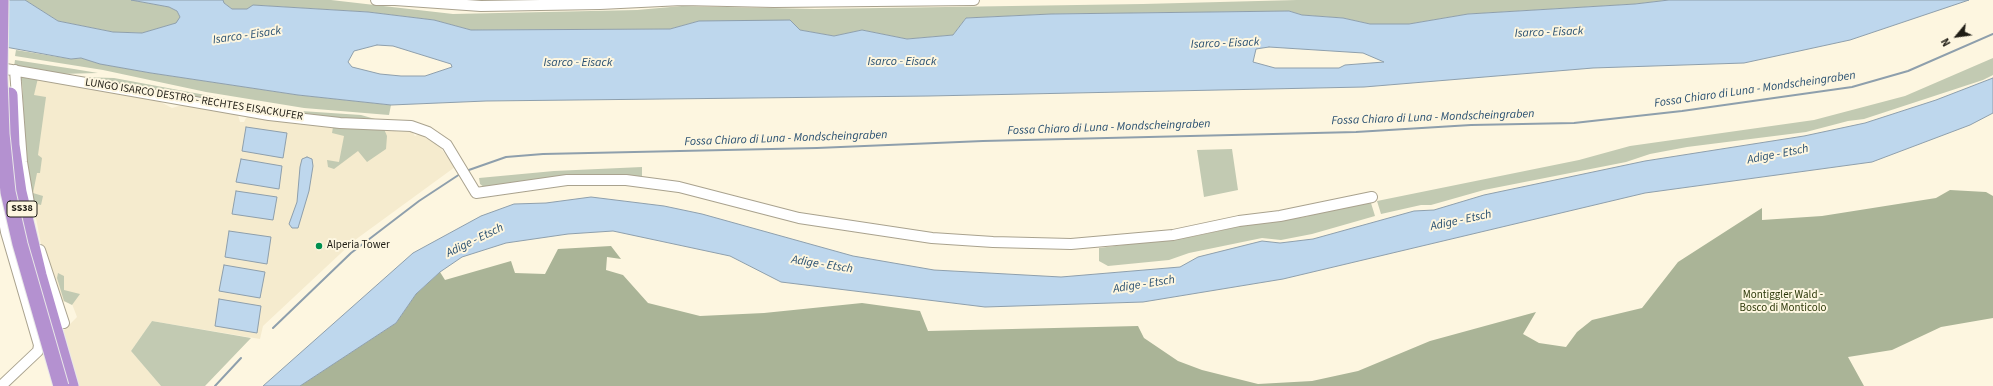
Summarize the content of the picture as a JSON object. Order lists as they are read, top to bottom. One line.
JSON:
{"streets":{"highway":["SS38"],"street":["LUNGO ISARCO DESTRO - RECHTES EISACKUFER"]},"water":["Isarco - Eisack","Fossa Chiaro di Luna - Mondscheingraben","Adige - Etsch"],"parks":["Montiggler Wald - Bosco di Monticolo"],"places":["Alperia Tower"],"north":"bottom left"}
